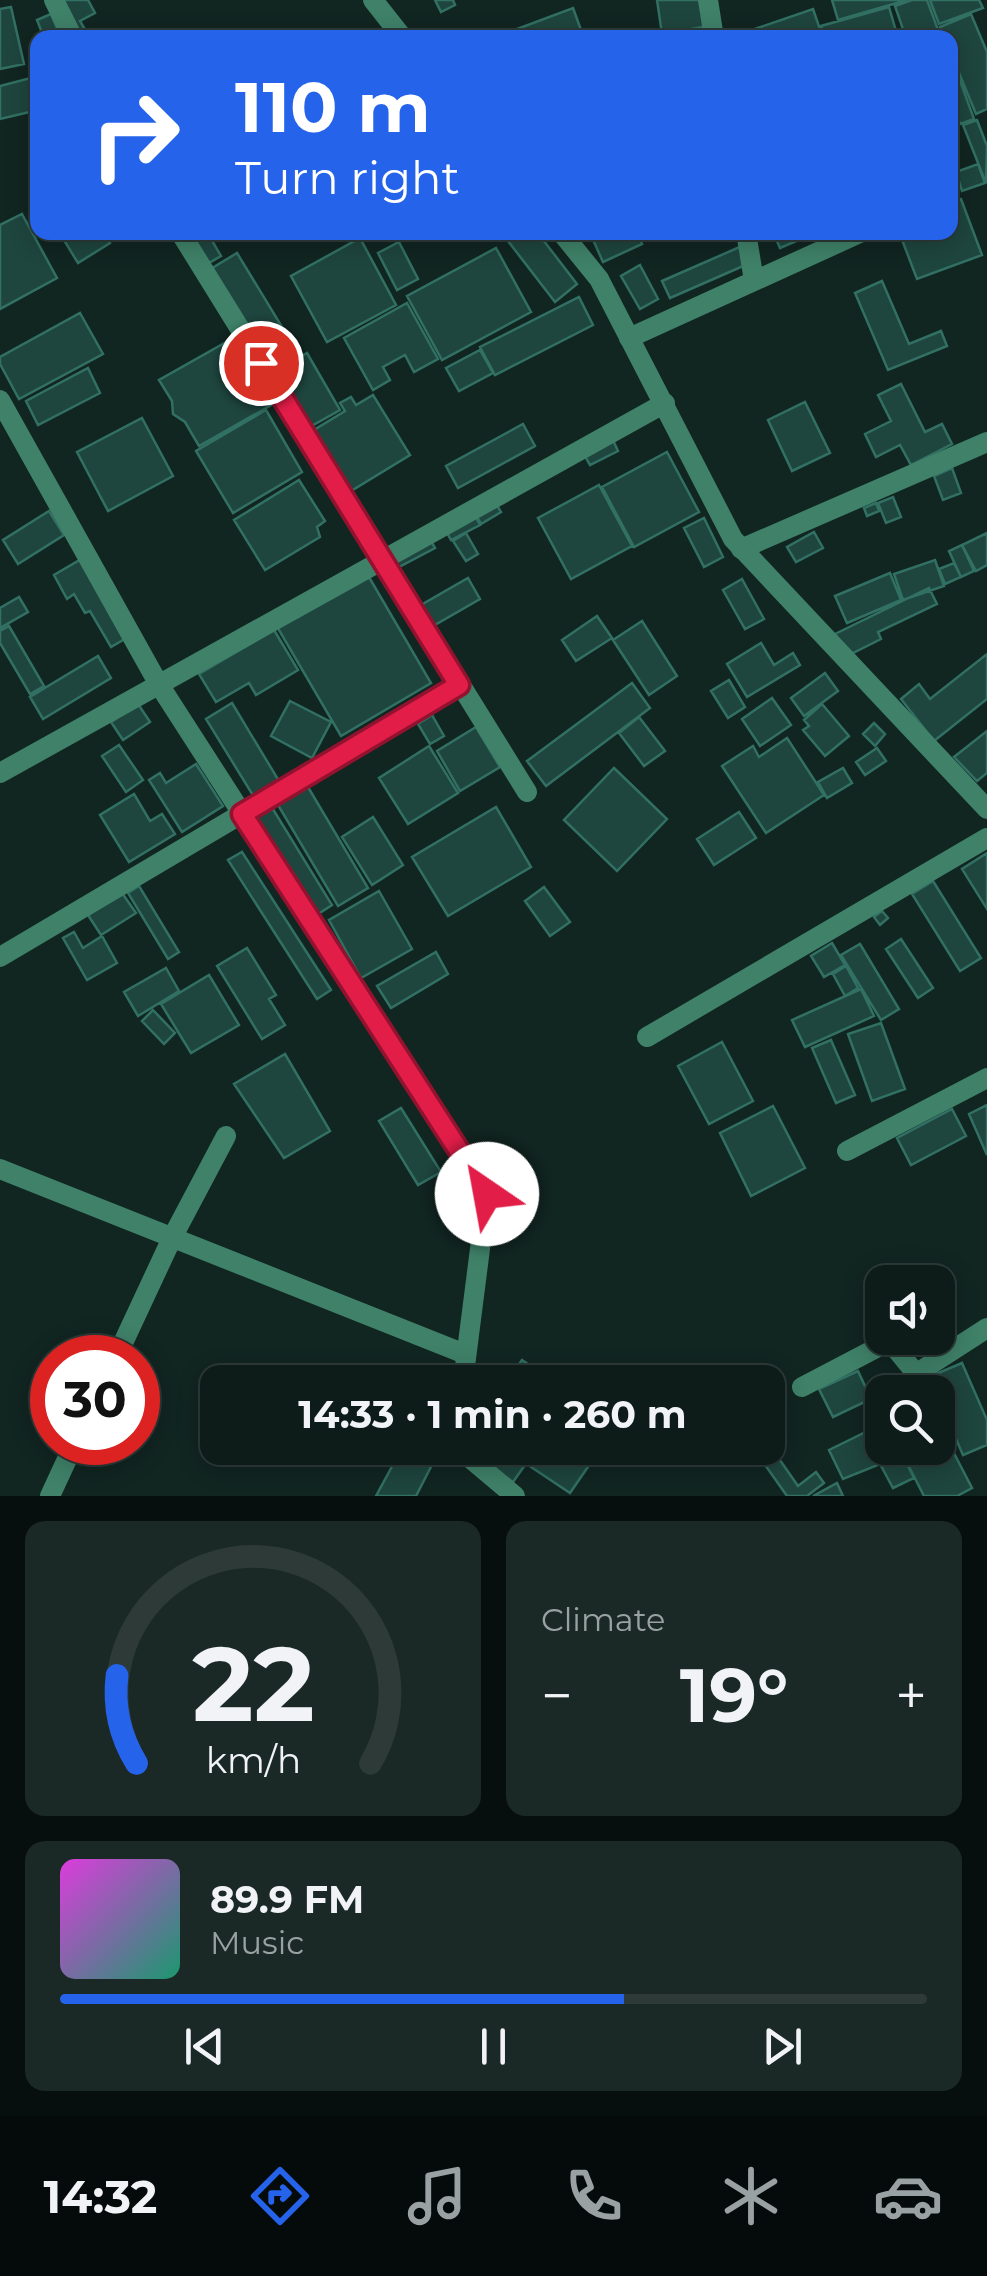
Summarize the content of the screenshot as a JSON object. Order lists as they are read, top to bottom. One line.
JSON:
{"page":{"turn":["110 m","Turn right"],"limit":"30","trip":"14:33 · 1 min · 260 m","tile":"Climate","heat":["−","19°","+"],"song":["89.9 FM","Music"],"tabs":"14:32","gauge":["22","km/h"]}}
